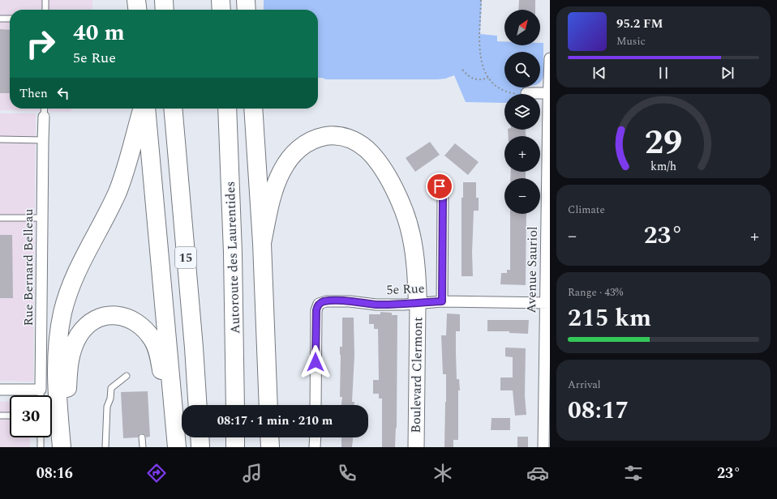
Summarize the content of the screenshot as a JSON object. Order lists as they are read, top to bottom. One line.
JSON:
{"streets":{"highway":["15","Autoroute des Laurentides"],"street":["Rue Bernard Belleau","Avenue Sauriol","5e Rue","Boulevard Clermont"]},"crossings":[["Avenue Sauriol","5e Rue"],["5e Rue","Boulevard Clermont"]],"north":"top right","page":{"map_buttons":["+","−"],"turn":["40 m","5e Rue"],"song":["95.2 FM","Music"],"then":"Then","tile":["Climate",["Range · 43%","215 km"],["Arrival","08:17"]],"heat":["−","23°","+"],"limit":"30","trip":"08:17 · 1 min · 210 m","tabs":["08:16","23°"],"gauge":["29","km/h"]}}
